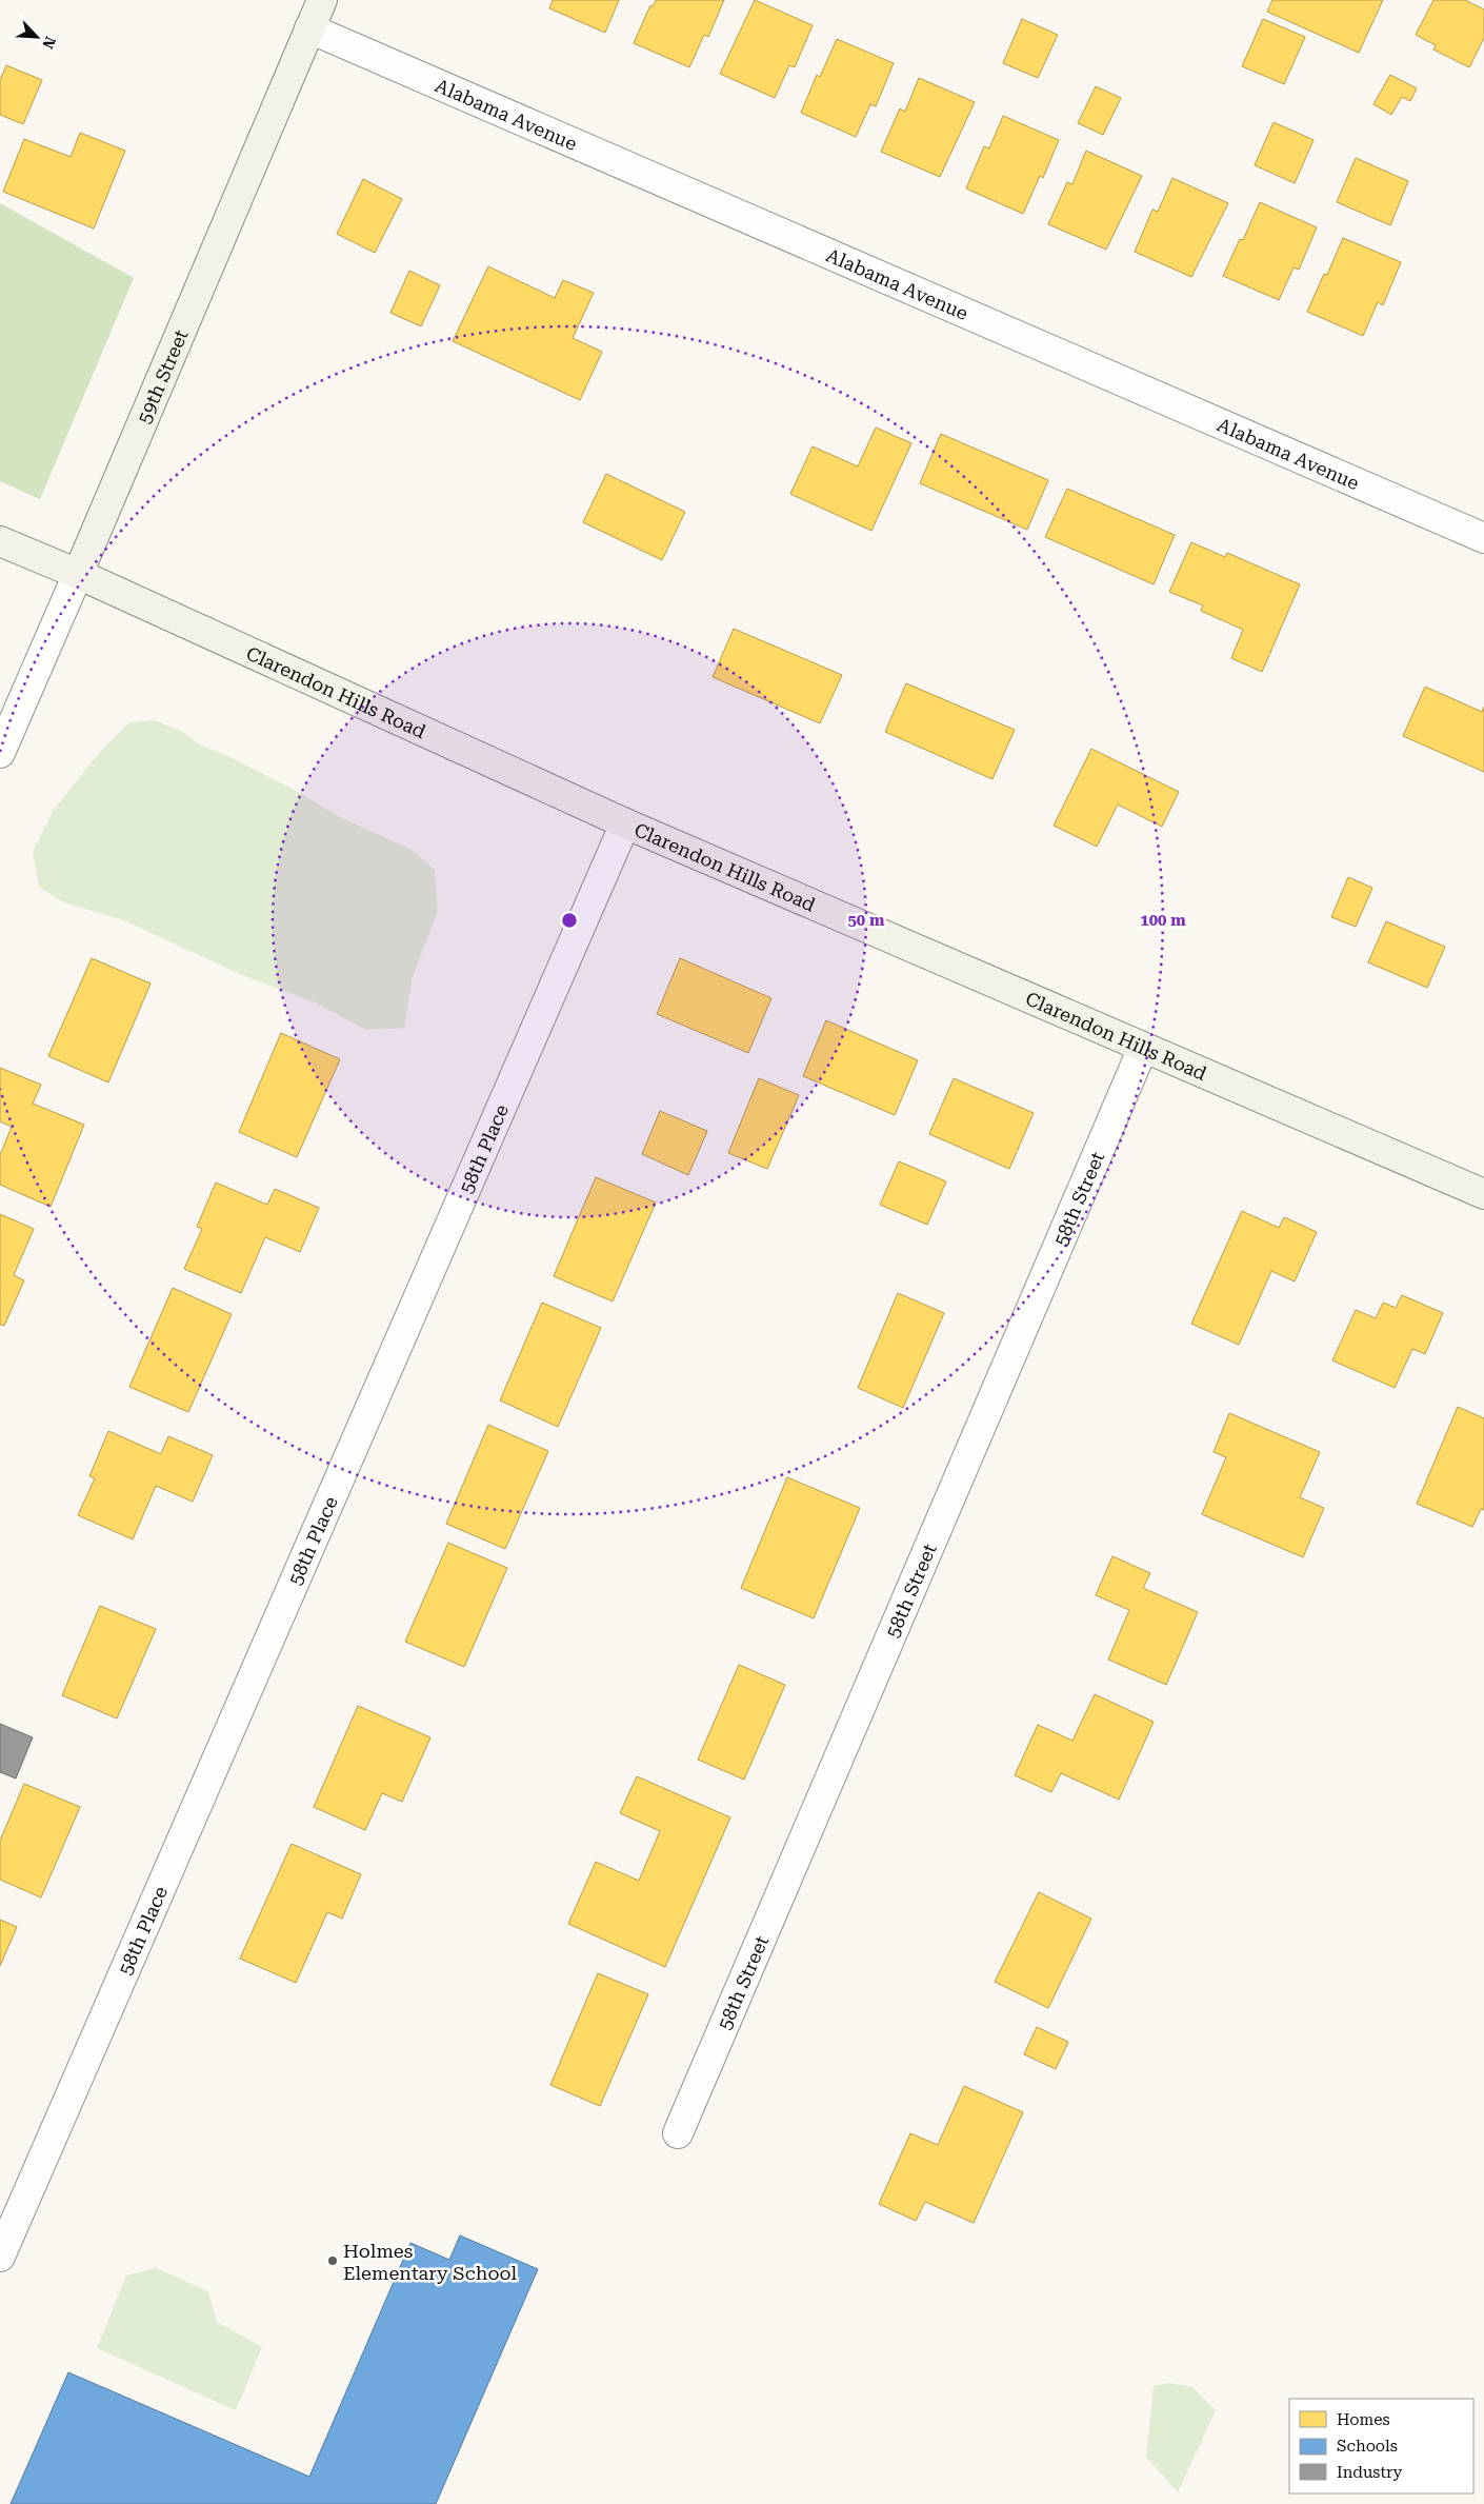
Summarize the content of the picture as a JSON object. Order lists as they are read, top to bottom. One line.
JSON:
{"streets":{"street":["Alabama Avenue","59th Street","Clarendon Hills Road","58th Place","58th Street"]},"crossings":[["Alabama Avenue","59th Street"],["59th Street","Clarendon Hills Road"],["Clarendon Hills Road","58th Place"],["Clarendon Hills Road","58th Street"]],"places":["Holmes Elementary School"],"legend":["Homes","Schools","Industry"],"north":"bottom right","rings":["50 m","100 m"]}
